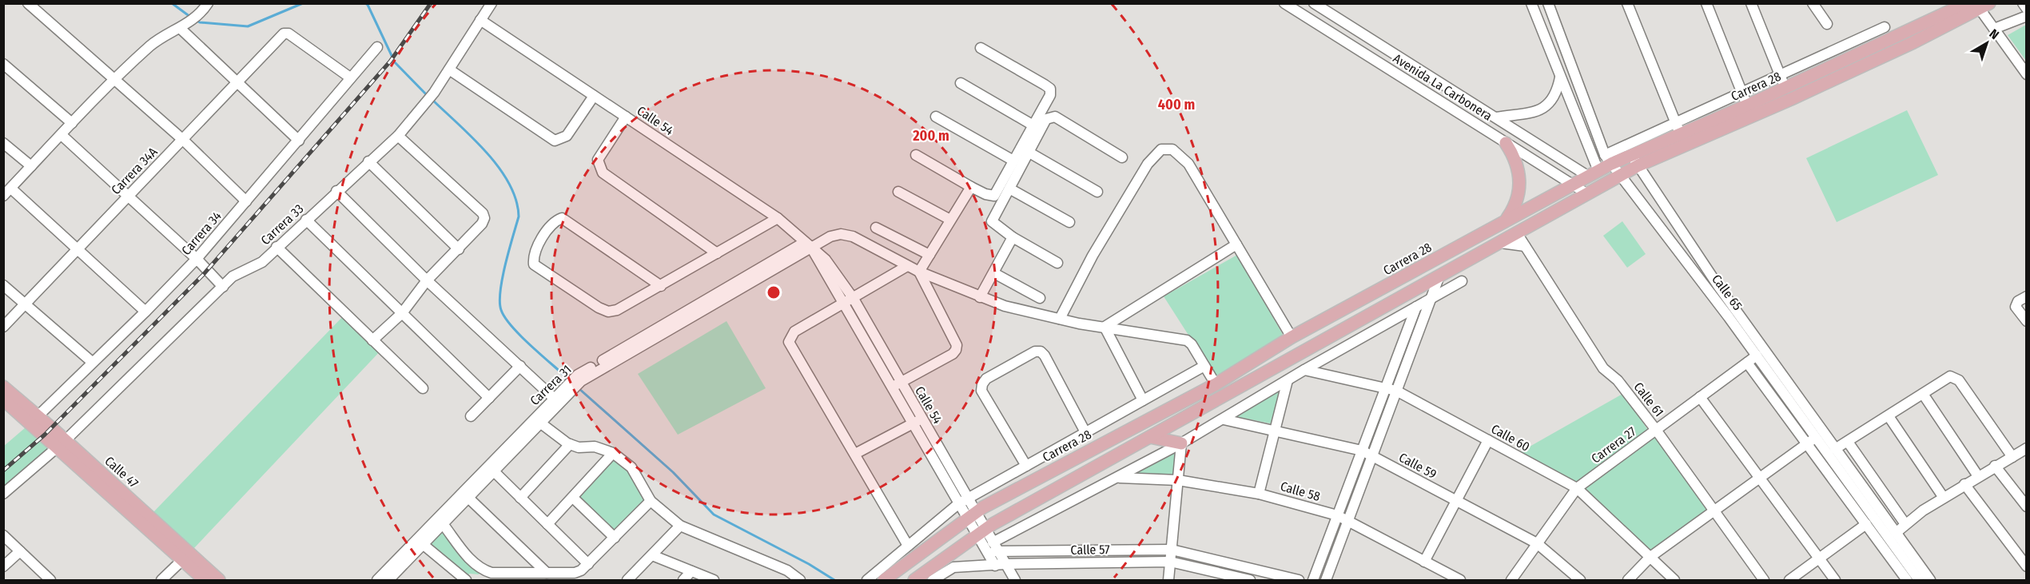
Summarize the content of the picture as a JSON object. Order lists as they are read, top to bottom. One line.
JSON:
{"streets":{"main road":["Carrera 28","Calle 47"],"street":["Avenida La Carbonera","Calle 54","Carrera 34A","Carrera 33","Carrera 34","Calle 65","Carrera 31","Calle 61","Calle 60","Carrera 27","Calle 59","Calle 58","Calle 57"]},"crossings":[["Carrera 28","Avenida La Carbonera"],["Carrera 28","Calle 54"],["Carrera 28","Calle 65"],["Carrera 28","Calle 61"],["Calle 54","Carrera 33"],["Calle 54","Carrera 31"],["Calle 54","Calle 57"],["Carrera 34A","Carrera 34"],["Carrera 33","Calle 47"],["Carrera 34","Calle 47"],["Calle 65","Carrera 27"],["Calle 61","Carrera 27"],["Calle 60","Carrera 27"],["Carrera 27","Calle 59"]],"north":"top right","rings":["400 m","200 m"]}
